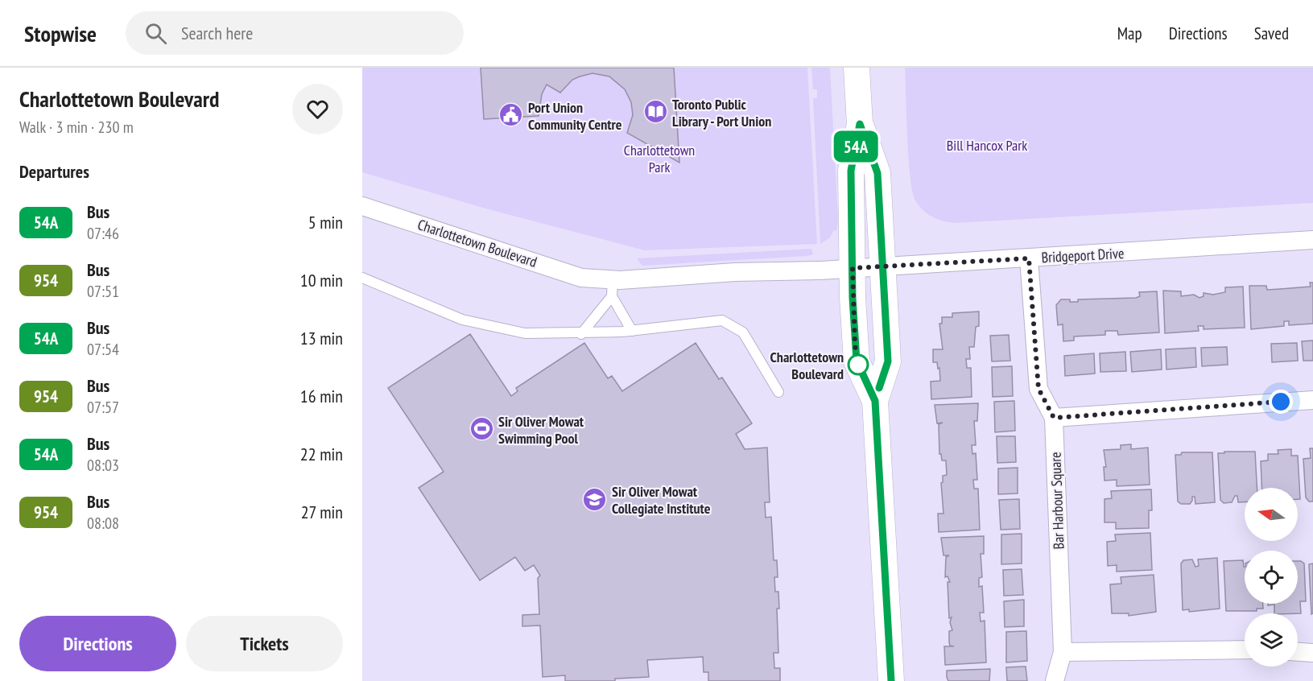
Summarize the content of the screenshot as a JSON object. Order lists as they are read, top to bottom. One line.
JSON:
{"streets":{"street":["Charlottetown Boulevard","Bridgeport Drive","Bar Harbour Square"]},"crossings":[["Charlottetown Boulevard","Bridgeport Drive"]],"parks":["Bill Hancox Park","Charlottetown Park"],"places":{"library":["Toronto Public Library - Port Union"],"public building":["Port Union Community Centre"],"other":["Charlottetown Boulevard"],"sports":["Sir Oliver Mowat Swimming Pool"],"school or university":["Sir Oliver Mowat Collegiate Institute"]},"lines":["bus line 54A"],"north":"left","page":{"header":"Stopwise","search":"Search here","nav":["Map","Directions","Saved"],"heading":[["Charlottetown Boulevard","Walk · 3 min · 230 m"],"Departures"],"on_map":"54A","list":[{"mark":"54A","name":"Bus","note":"07:46","value":"5 min"},{"mark":"954","name":"Bus","note":"07:51","value":"10 min"},{"mark":"54A","name":"Bus","note":"07:54","value":"13 min"},{"mark":"954","name":"Bus","note":"07:57","value":"16 min"},{"mark":"54A","name":"Bus","note":"08:03","value":"22 min"},{"mark":"954","name":"Bus","note":"08:08","value":"27 min"}],"buttons":["Directions","Tickets"]}}
